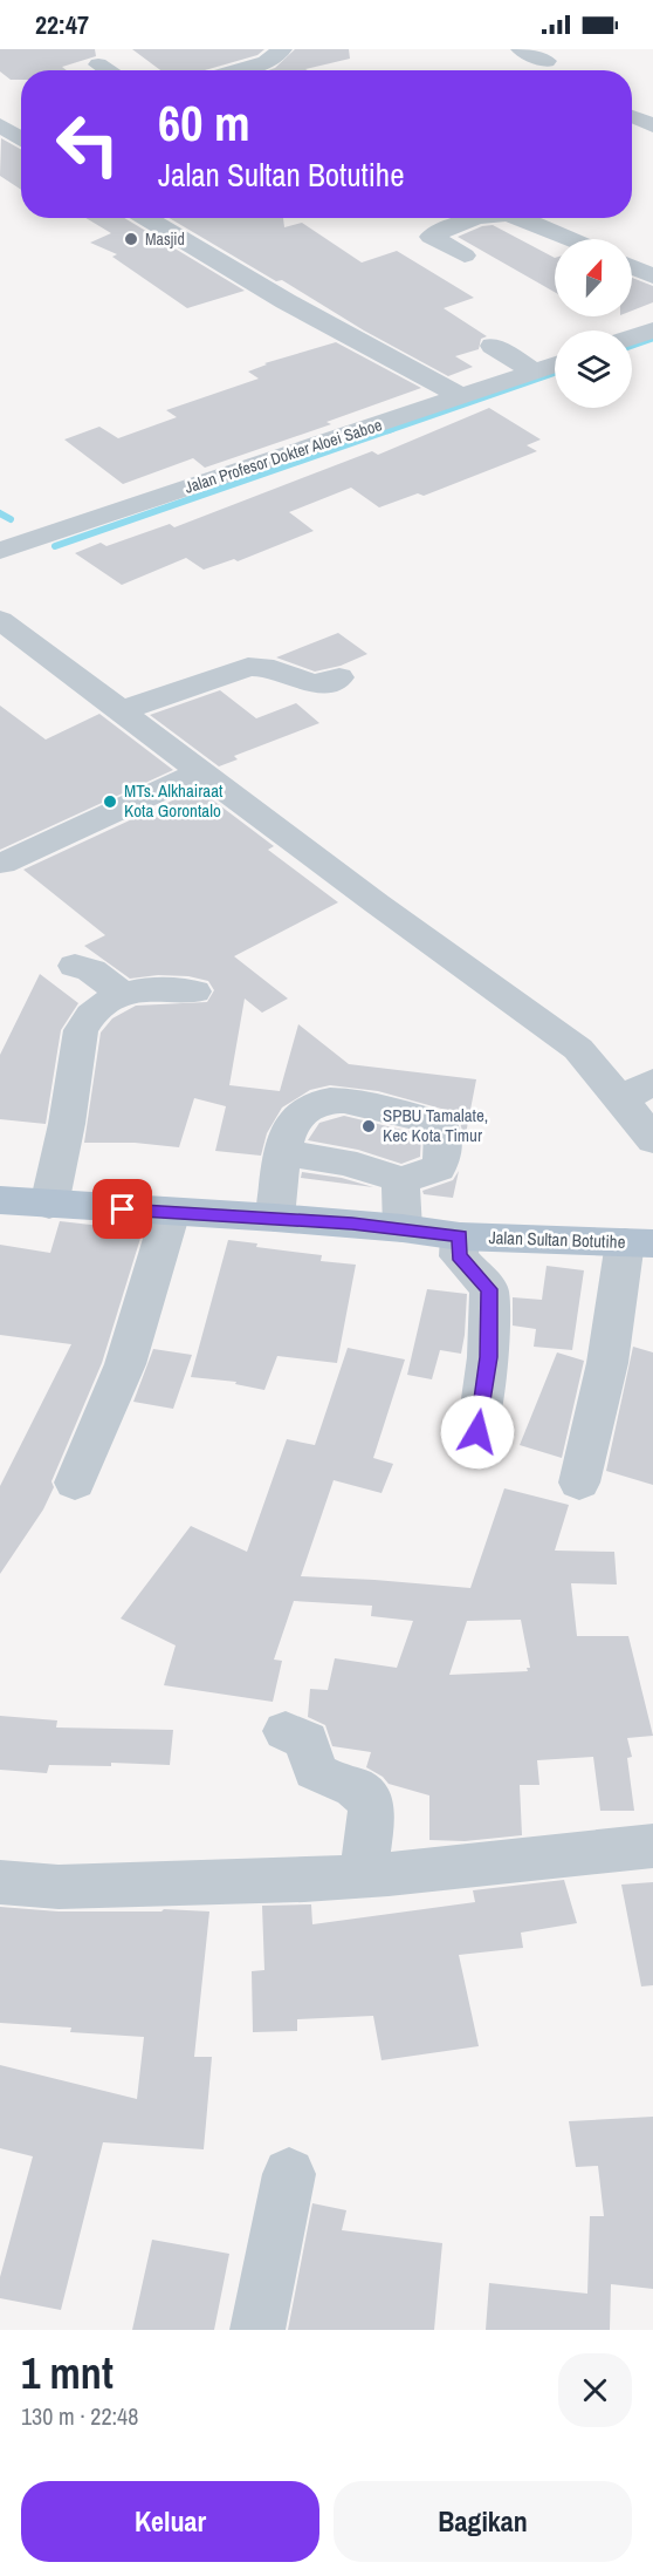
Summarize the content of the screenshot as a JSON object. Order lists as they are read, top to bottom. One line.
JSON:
{"streets":{"main road":["Jalan Sultan Botutihe"],"street":["Jalan Profesor Dokter Aloei Saboe"]},"places":["Masjid","MTs. Alkhairaat Kota Gorontalo","SPBU Tamalate, Kec Kota Timur"],"north":"top","page":{"status":"22:47","turn":["60 m","Jalan Sultan Botutihe"],"heading":["1 mnt","130 m · 22:48"],"buttons":["Keluar","Bagikan"]}}
